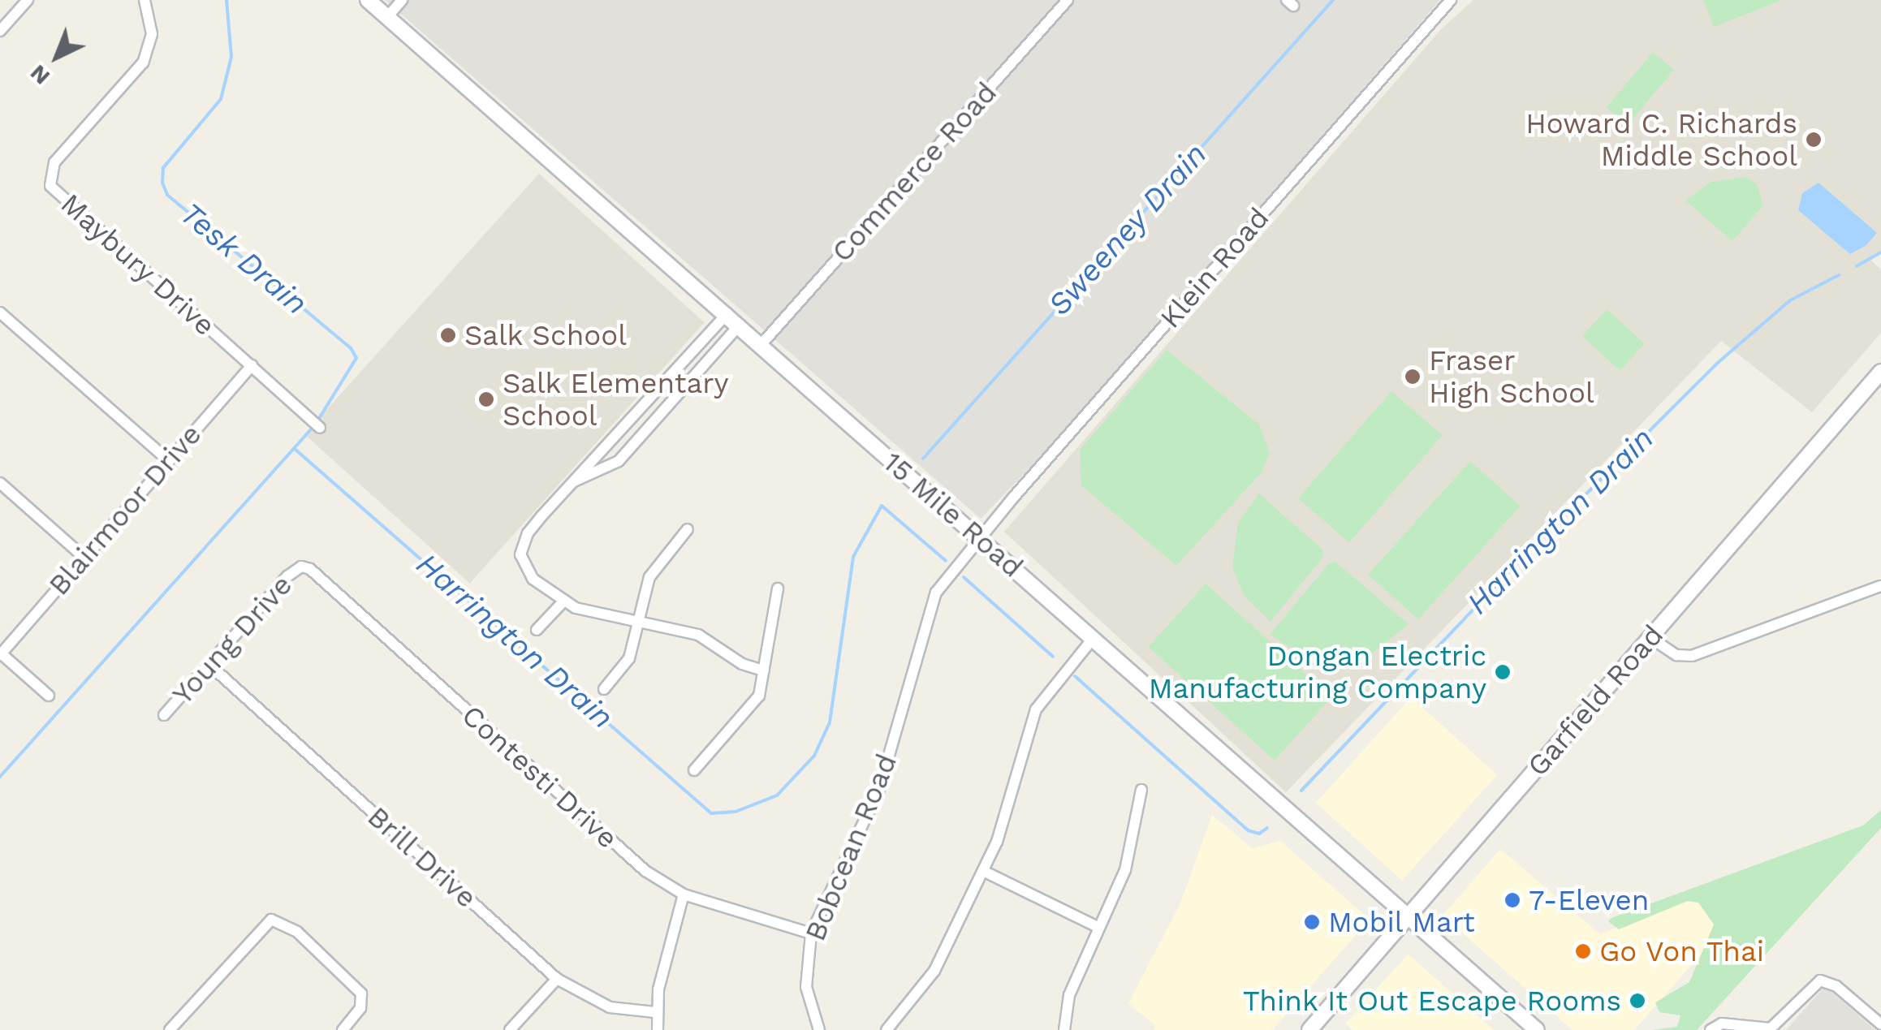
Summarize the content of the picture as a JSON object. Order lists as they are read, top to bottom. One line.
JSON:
{"streets":{"main road":["15 Mile Road","Garfield Road"],"street":["Commerce Road","Maybury Drive","Klein Road","Blairmoor Drive","Young Drive","Contesti Drive","Bobcean Road","Brill Drive"]},"crossings":[["Commerce Road","15 Mile Road"],["Maybury Drive","Blairmoor Drive"],["Klein Road","15 Mile Road"],["Klein Road","Bobcean Road"],["15 Mile Road","Garfield Road"],["15 Mile Road","Bobcean Road"],["Young Drive","Contesti Drive"],["Young Drive","Brill Drive"],["Contesti Drive","Bobcean Road"]],"water":["Sweeney Drain","Tesk Drain","Harrington Drain"],"places":["Howard C. Richards Middle School","Salk School","Fraser High School","Salk Elementary School","Dongan Electric Manufacturing Company","7-Eleven","Mobil Mart","Go Von Thai","Think It Out Escape Rooms"],"north":"bottom left"}
